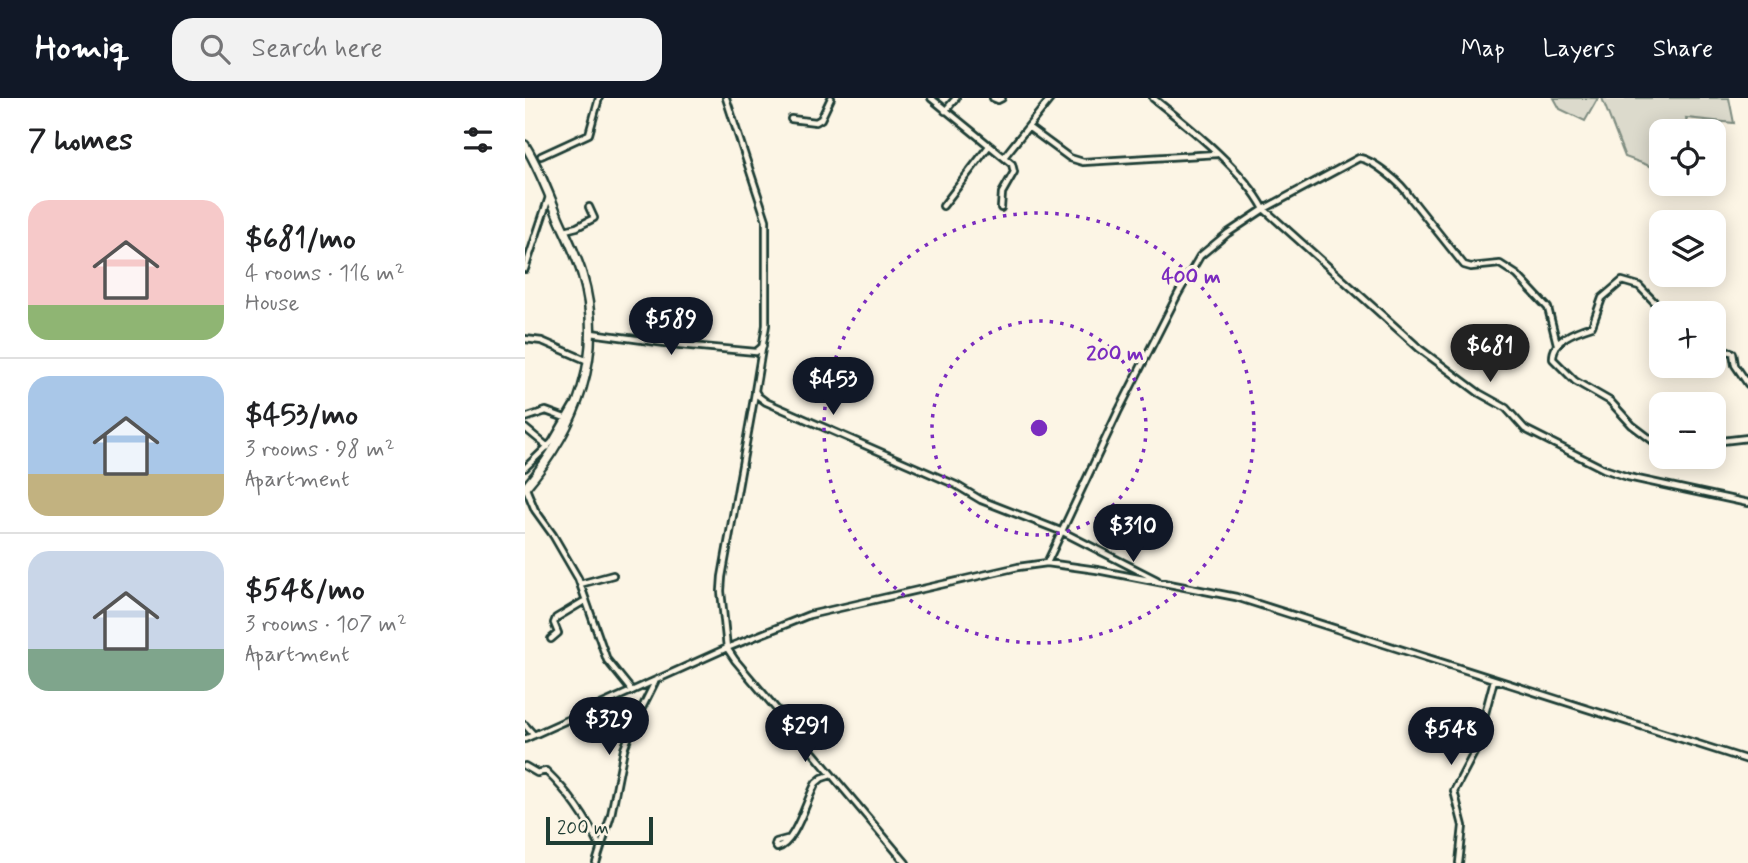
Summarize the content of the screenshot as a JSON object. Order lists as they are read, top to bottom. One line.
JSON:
{"scale_bar":"200 m","page":{"header":"Homiq","search":"Search here","nav":["Map","Layers","Share"],"heading":"7 homes","map_buttons":["+","−"],"list":[{"name":"$681/mo","note":"4 rooms · 116 m² · House"},{"name":"$453/mo","note":"3 rooms · 98 m² · Apartment"},{"name":"$548/mo","note":"3 rooms · 107 m² · Apartment"}],"price":["$589","$681","$453","$310","$329","$291","$548"],"scale":"200 m"},"rings":["400 m","200 m"]}
